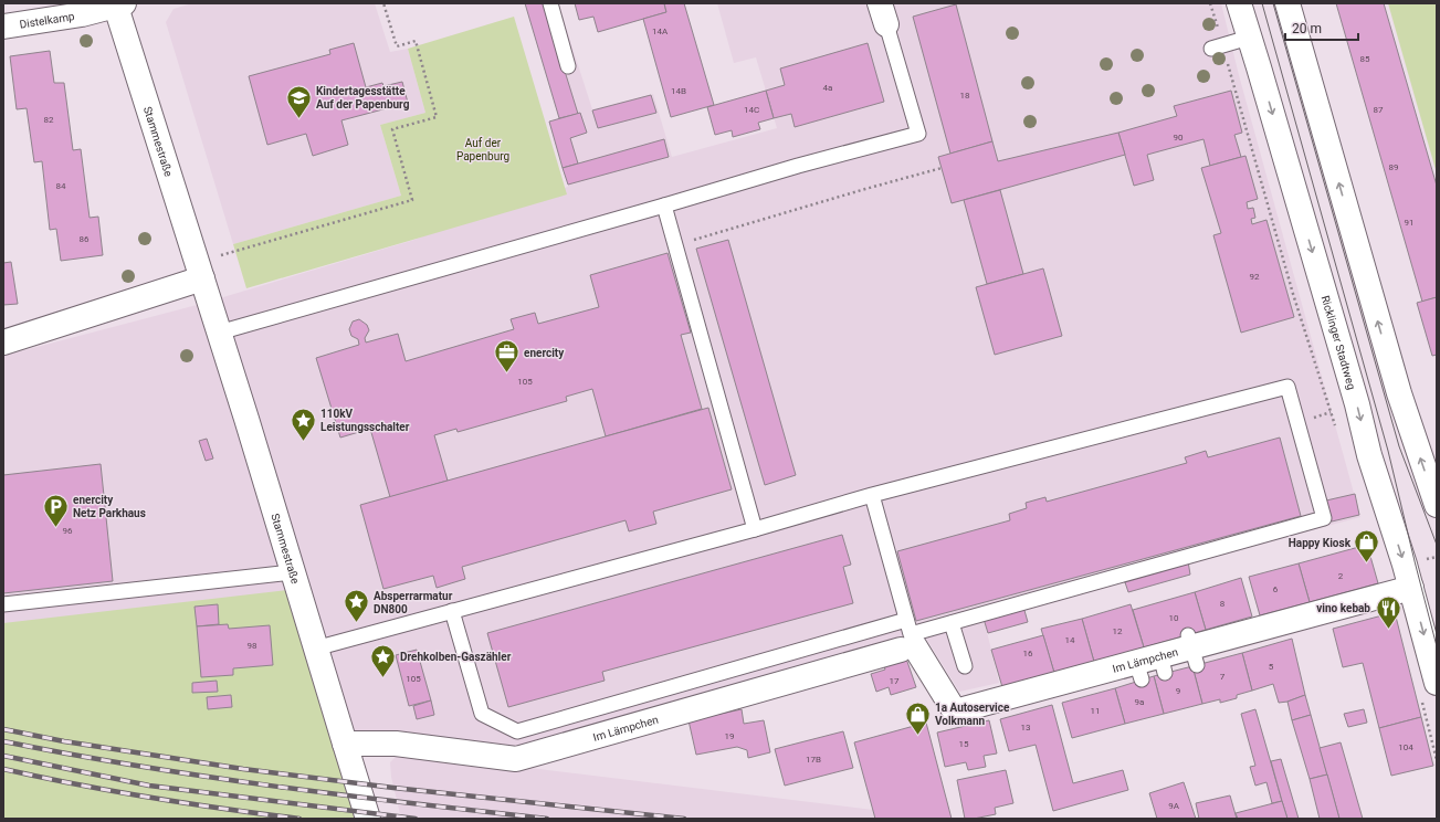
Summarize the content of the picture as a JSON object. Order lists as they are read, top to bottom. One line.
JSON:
{"streets":{"street":["Distelkamp","Stammestraße","Ricklinger Stadtweg","Im Lämpchen"]},"crossings":[["Distelkamp","Stammestraße"],["Stammestraße","Im Lämpchen"],["Ricklinger Stadtweg","Im Lämpchen"]],"parks":["Auf der Papenburg"],"places":{"school or university":["Kindertagesstätte Auf der Papenburg"],"office":["enercity"],"place":["110kV Leistungsschalter","Absperrarmatur DN800","Drehkolben-Gaszähler"],"parking":["enercity Netz Parkhaus"],"shop":["Happy Kiosk","1a Autoservice Volkmann"],"restaurant":["vino kebab"]},"house_numbers":["14A","85","4a","14B","18","14C","87","82","90","89","84","91","86","92","105","96","2","6","8","10","12","14","98","16","5","7","105","17","9","9a","11","13","19","15","104","17B","9A"],"scale_bar":"20 m"}
